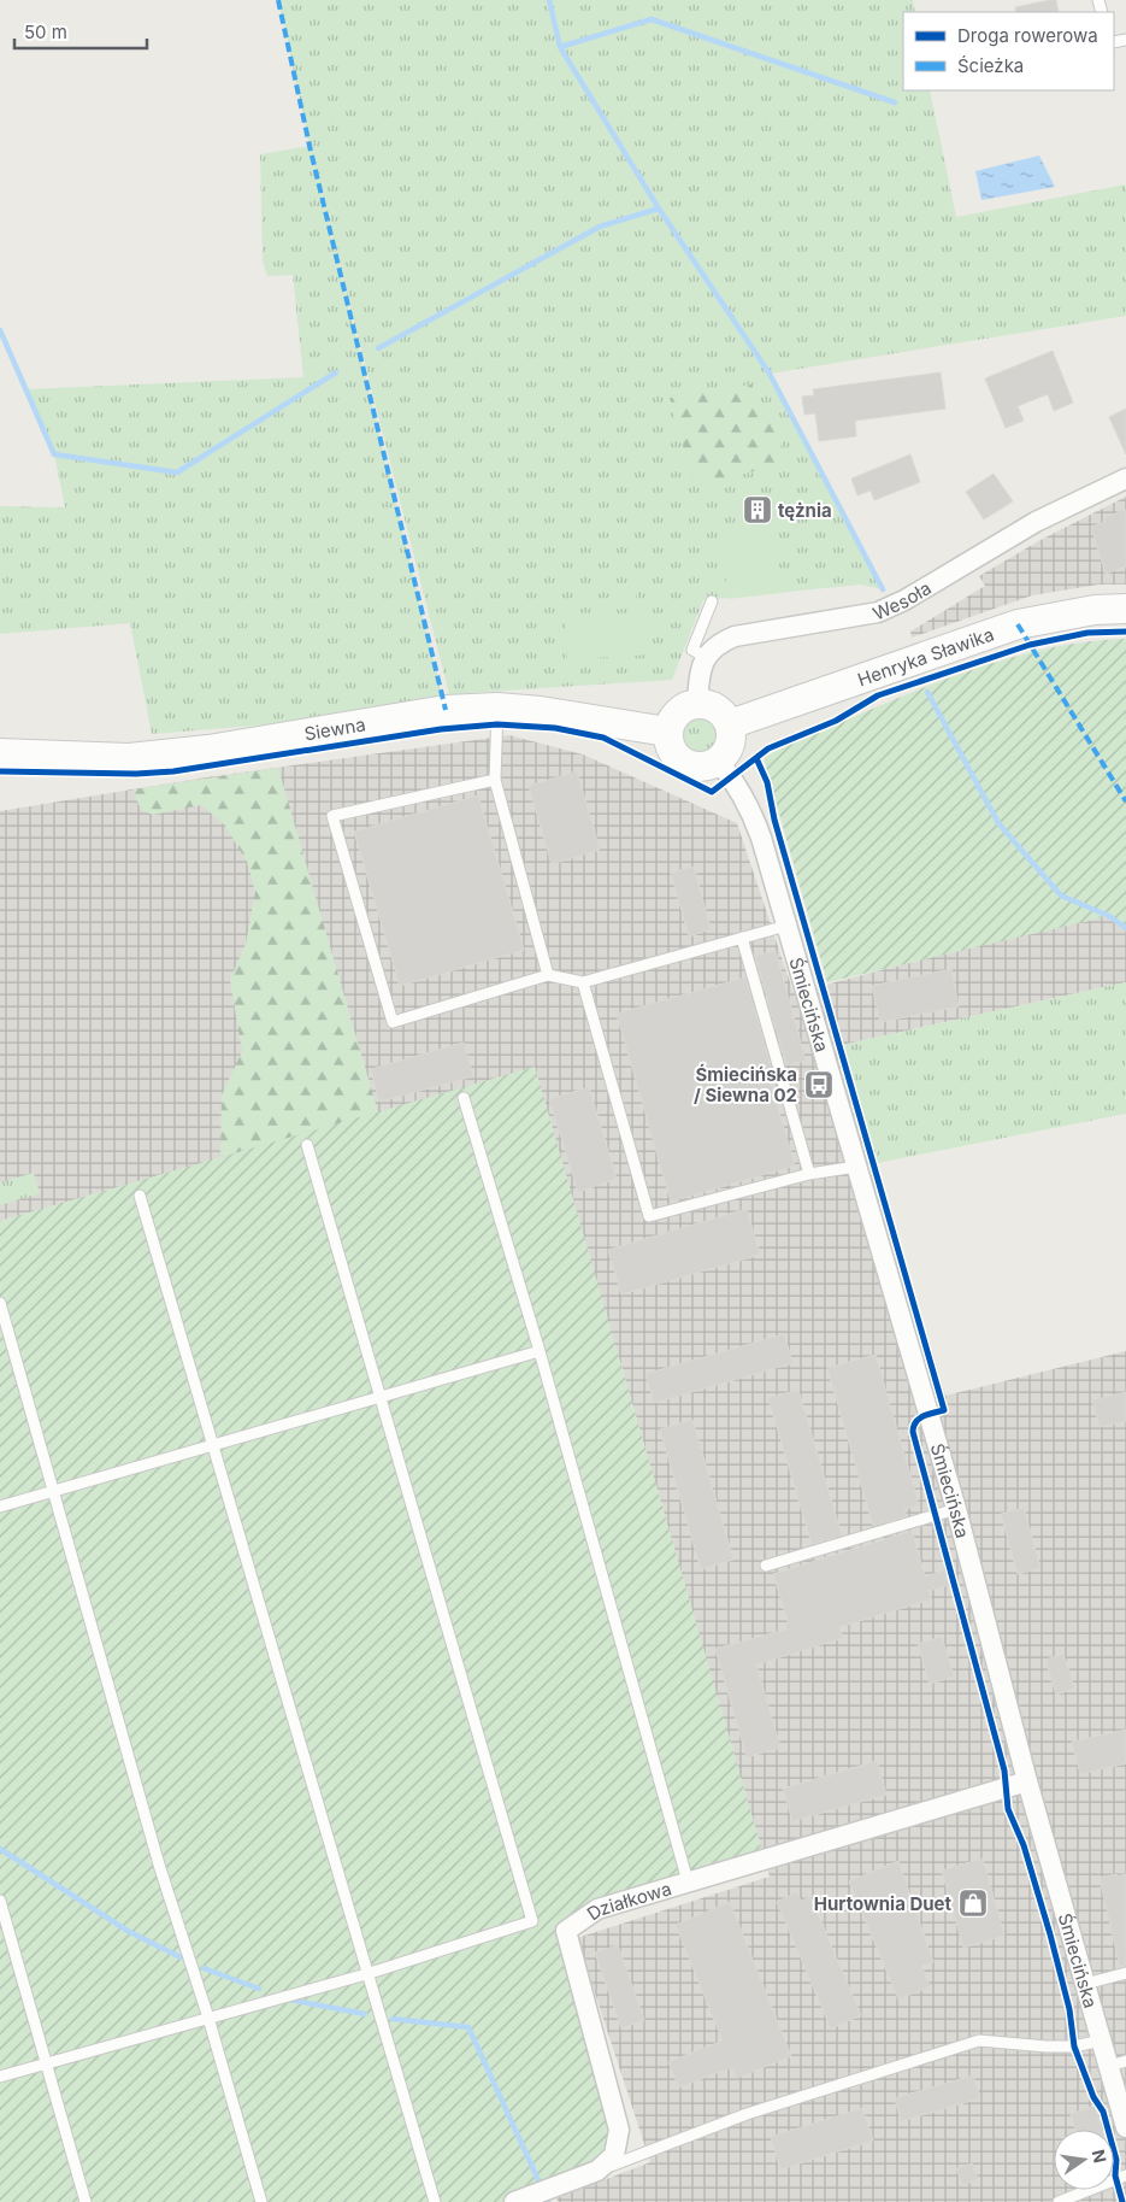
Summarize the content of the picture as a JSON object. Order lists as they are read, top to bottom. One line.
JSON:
{"streets":{"main road":["Henryka Sławika","Siewna"],"street":["Wesoła","Śmiecińska","Działkowa"]},"crossings":[["Henryka Sławika","Siewna"],["Henryka Sławika","Śmiecińska"],["Siewna","Śmiecińska"],["Śmiecińska","Działkowa"]],"places":{"building":["tężnia"],"bus stop":["Śmiecińska / Siewna 02"],"shop":["Hurtownia Duet"]},"legend":["Droga rowerowa","Ścieżka"],"scale_bar":"50 m","north":"right"}
